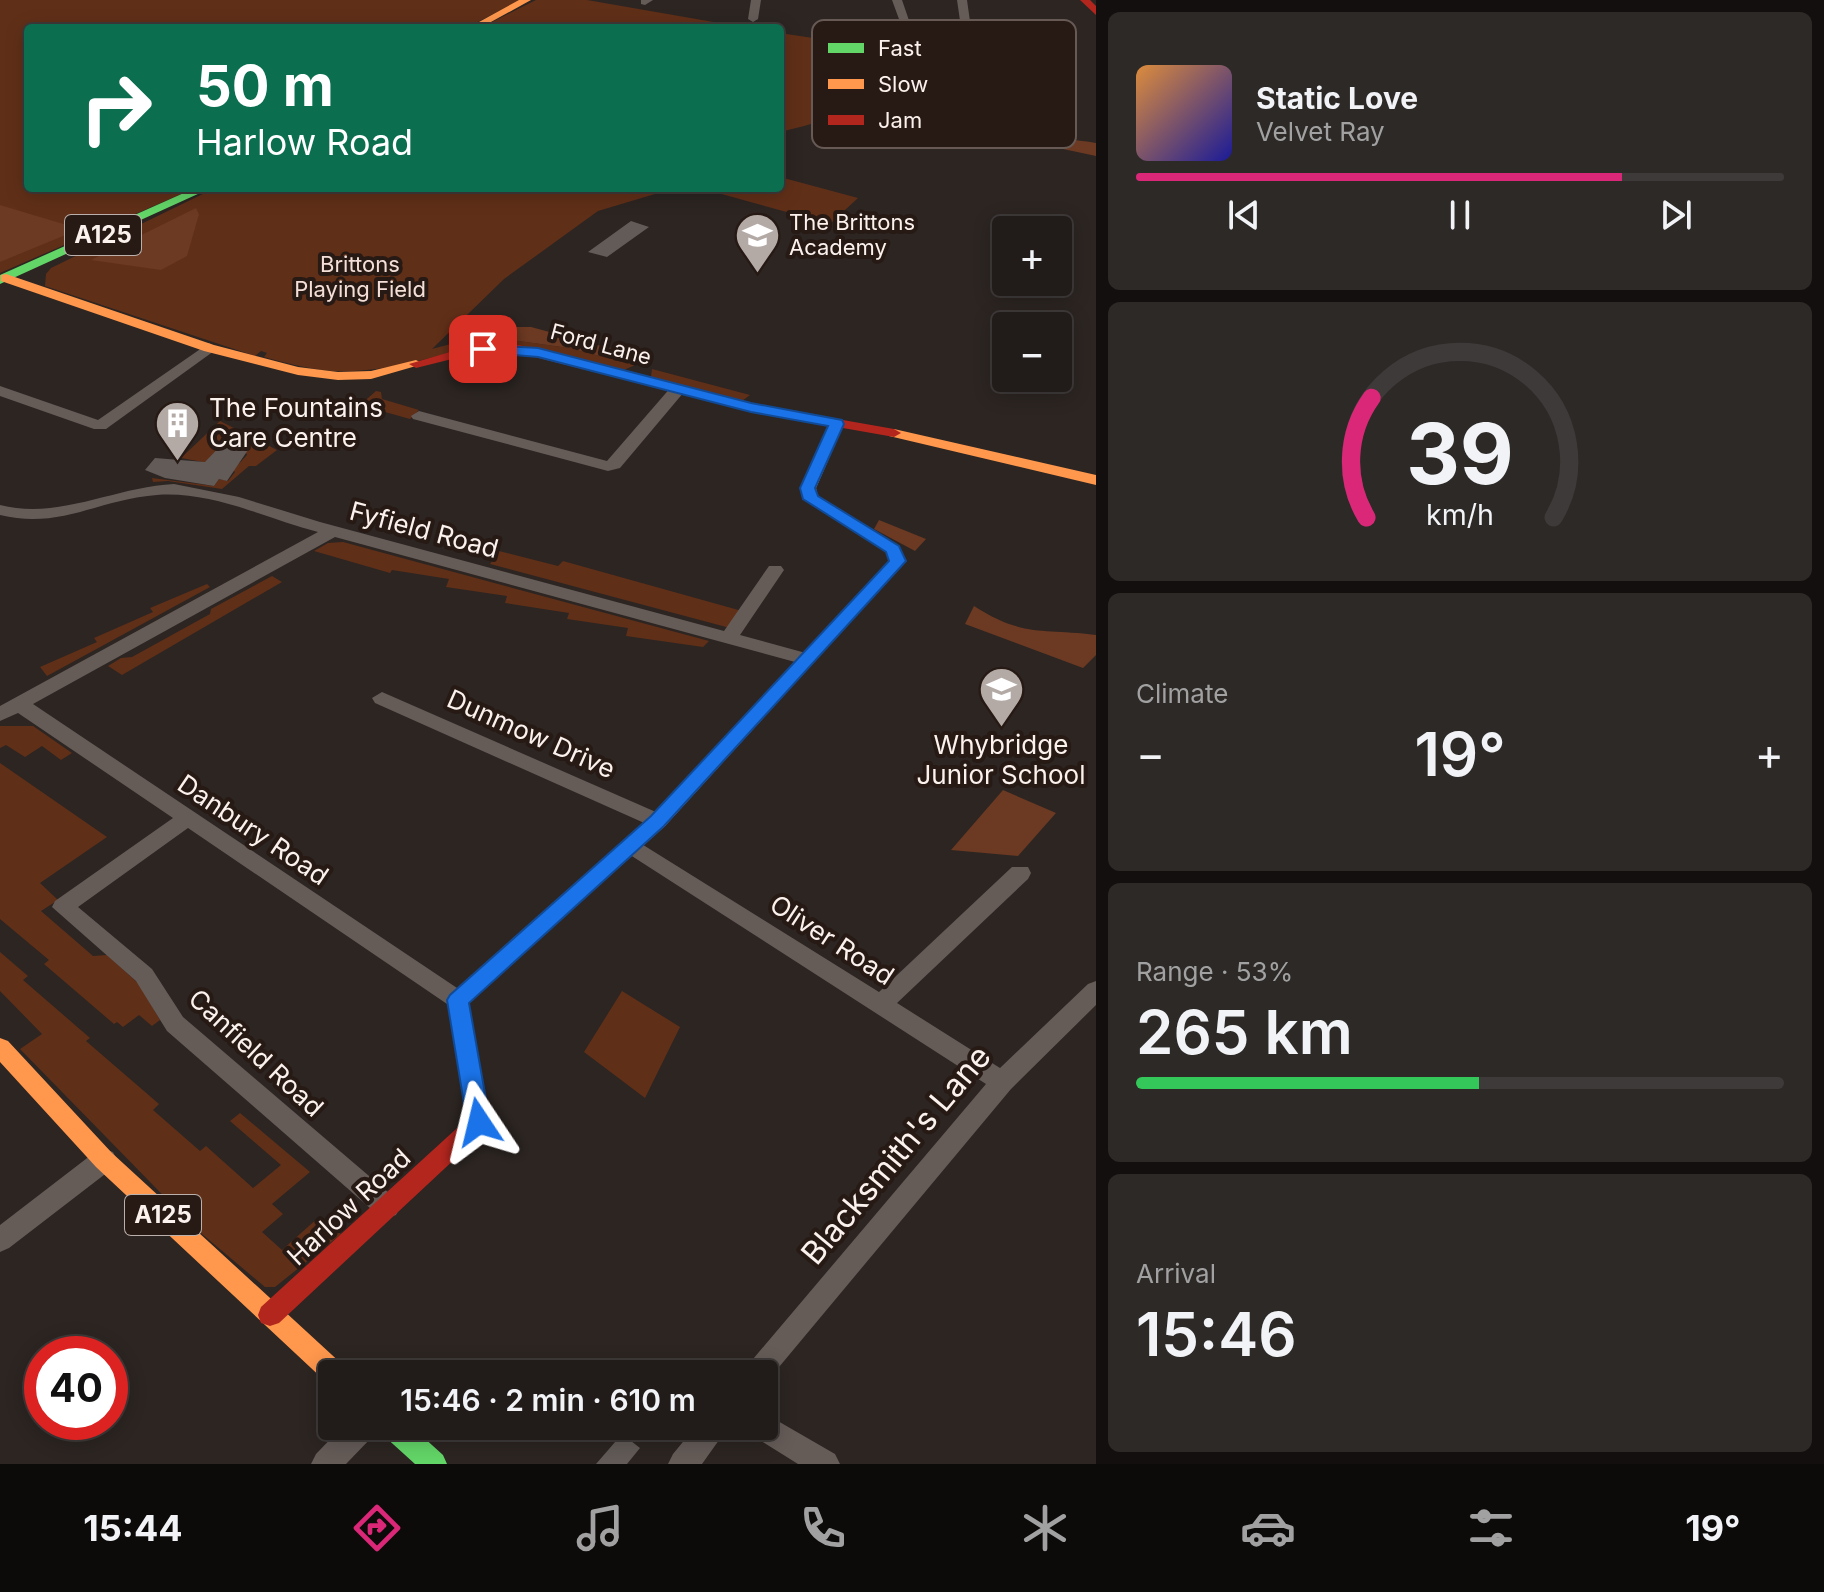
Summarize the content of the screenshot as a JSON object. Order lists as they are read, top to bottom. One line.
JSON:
{"streets":{"street":["A125","Ford Lane","Fyfield Road","Dunmow Drive","Danbury Road","Oliver Road","Canfield Road","Blacksmith's Lane","Harlow Road"]},"crossings":[["A125","Ford Lane"],["A125","Harlow Road"],["Fyfield Road","Danbury Road"],["Danbury Road","Canfield Road"],["Danbury Road","Harlow Road"],["Oliver Road","Blacksmith's Lane"],["Canfield Road","Harlow Road"]],"parks":["Brittons Playing Field"],"places":{"school or university":["The Brittons Academy","Whybridge Junior School"],"building":["The Fountains Care Centre"]},"legend":["Fast","Slow","Jam"],"page":{"turn":["50 m","Harlow Road"],"song":["Static Love","Velvet Ray"],"map_buttons":["+","−"],"tile":["Climate",["Range · 53%","265 km"],["Arrival","15:46"]],"heat":["−","19°","+"],"limit":"40","trip":"15:46 · 2 min · 610 m","tabs":["15:44","19°"],"gauge":["39","km/h"]}}
